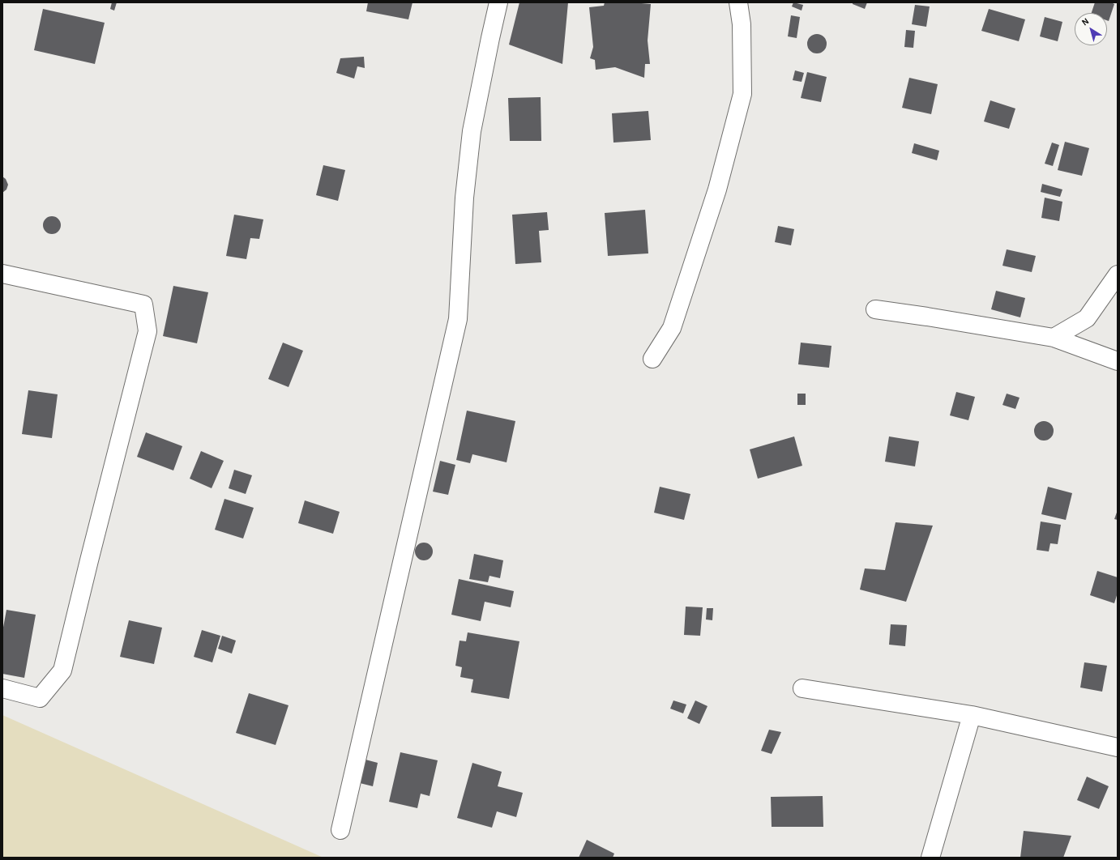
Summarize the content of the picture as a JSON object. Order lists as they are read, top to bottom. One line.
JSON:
{"north":"top left"}
